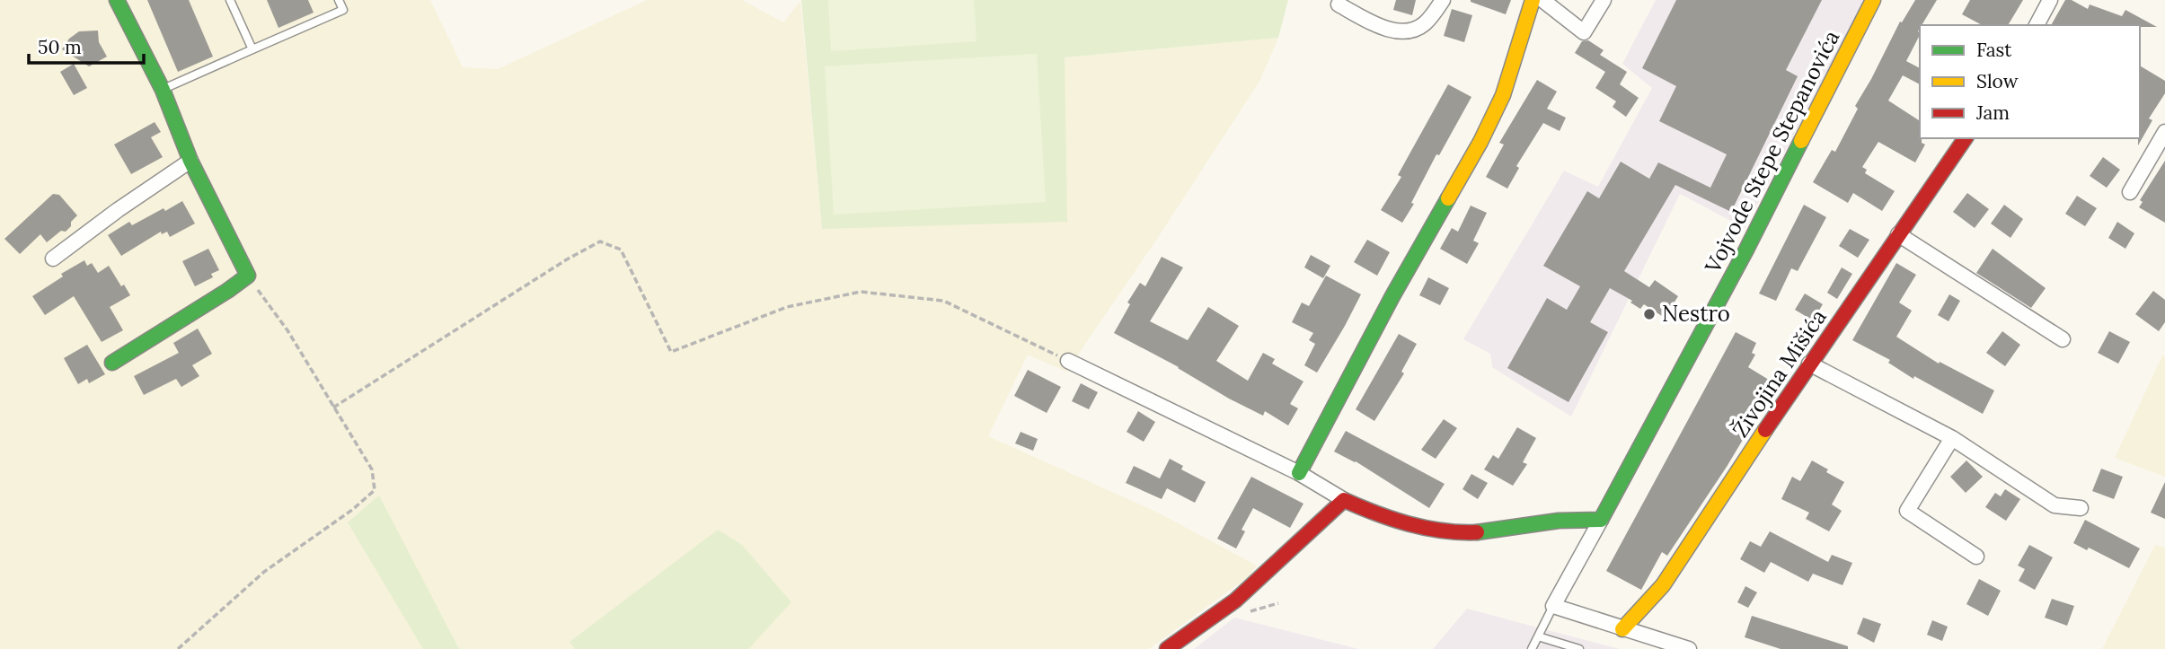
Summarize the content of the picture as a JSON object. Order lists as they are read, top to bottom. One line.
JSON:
{"streets":{"street":["Vojvode Stepe Stepanovića","Živojina Mišića"]},"places":["Nestro"],"legend":["Fast","Slow","Jam"],"scale_bar":"50 m"}
